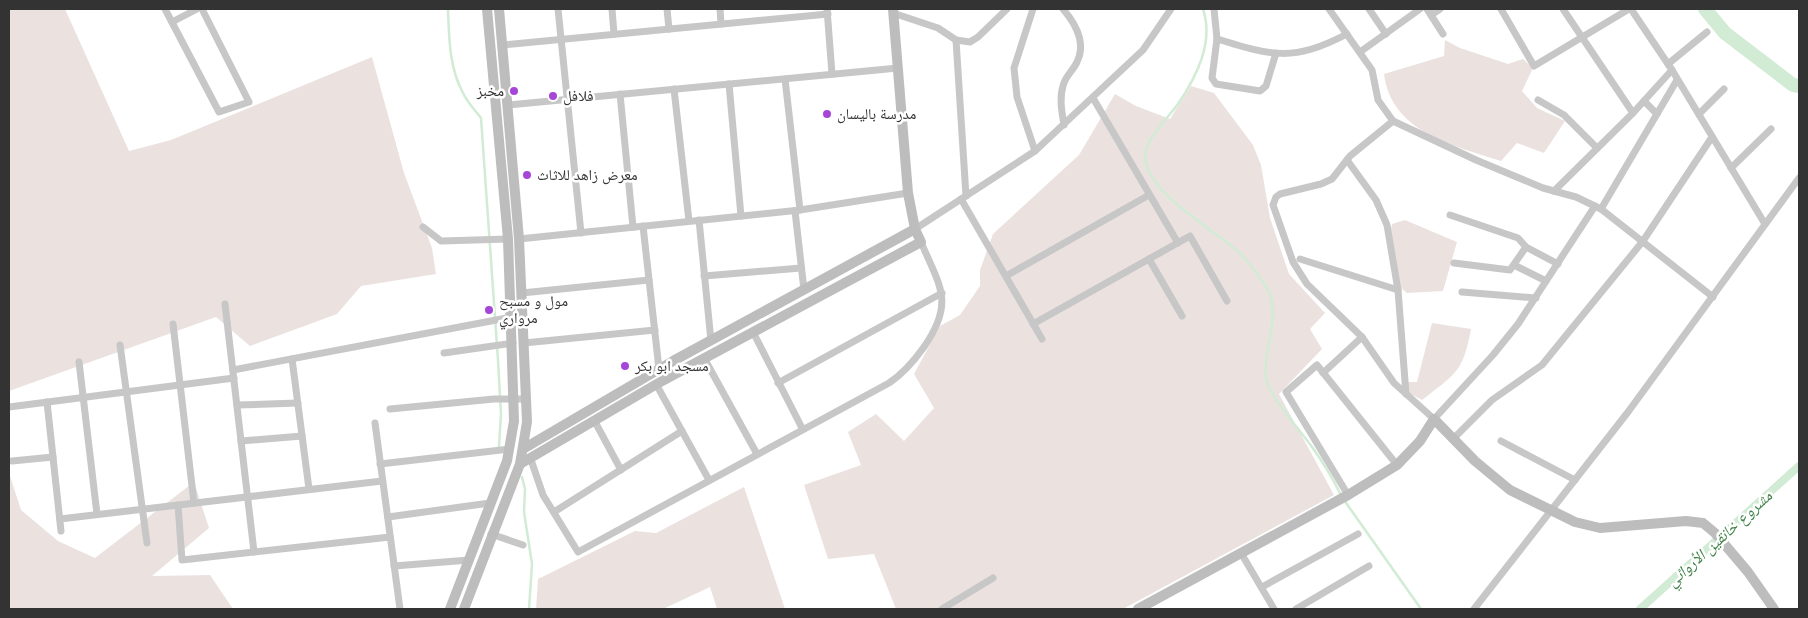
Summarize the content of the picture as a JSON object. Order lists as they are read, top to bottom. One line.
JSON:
{"water":["مشروع خانقين الأروائي"],"places":["مخبز","فلافل","مدرسة بالیسان","معرض زاهد للاثاث","مول و مسبح مرواري","مسجد ابو بكر"]}
